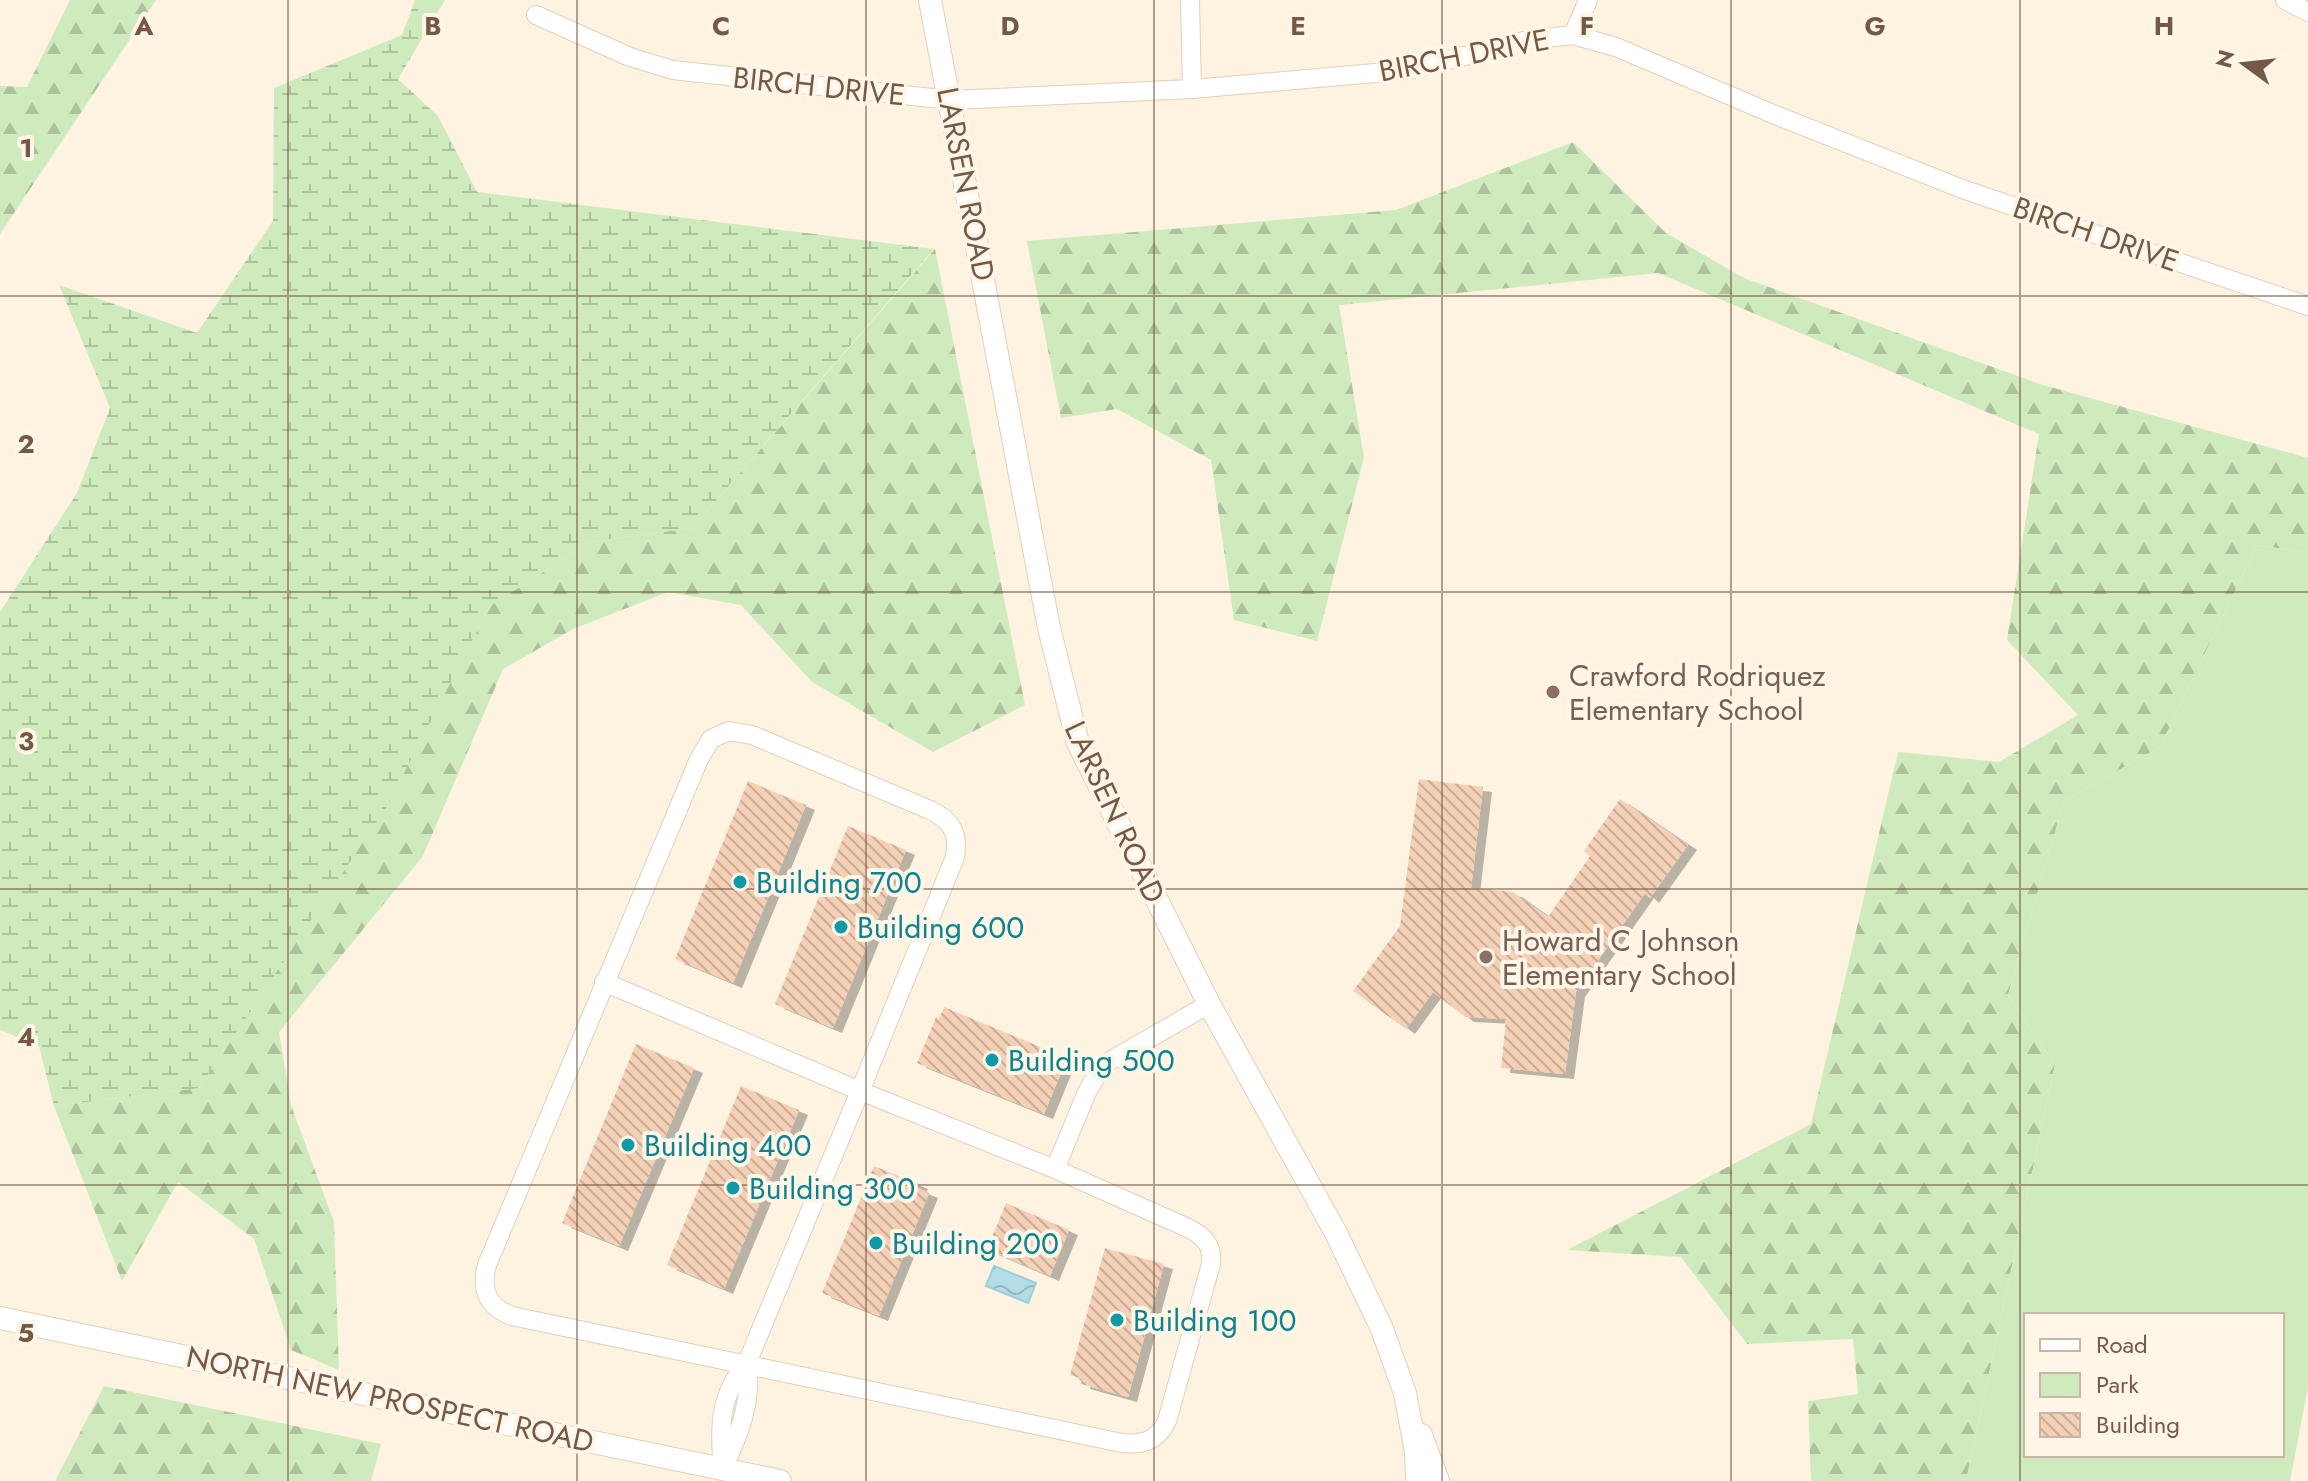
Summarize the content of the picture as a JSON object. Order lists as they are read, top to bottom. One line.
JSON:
{"streets":{"street":["BIRCH DRIVE","LARSEN ROAD","NORTH NEW PROSPECT ROAD"]},"crossings":[["BIRCH DRIVE","LARSEN ROAD"]],"places":["Crawford Rodriquez Elementary School","Building 700","Building 600","Howard C Johnson Elementary School","Building 500","Building 400","Building 300","Building 200","Building 100"],"legend":["Road","Park","Building"],"north":"left","grid":{"columns":["A","B","C","D","E","F","G","H"],"rows":["1","2","3","4","5"]}}
